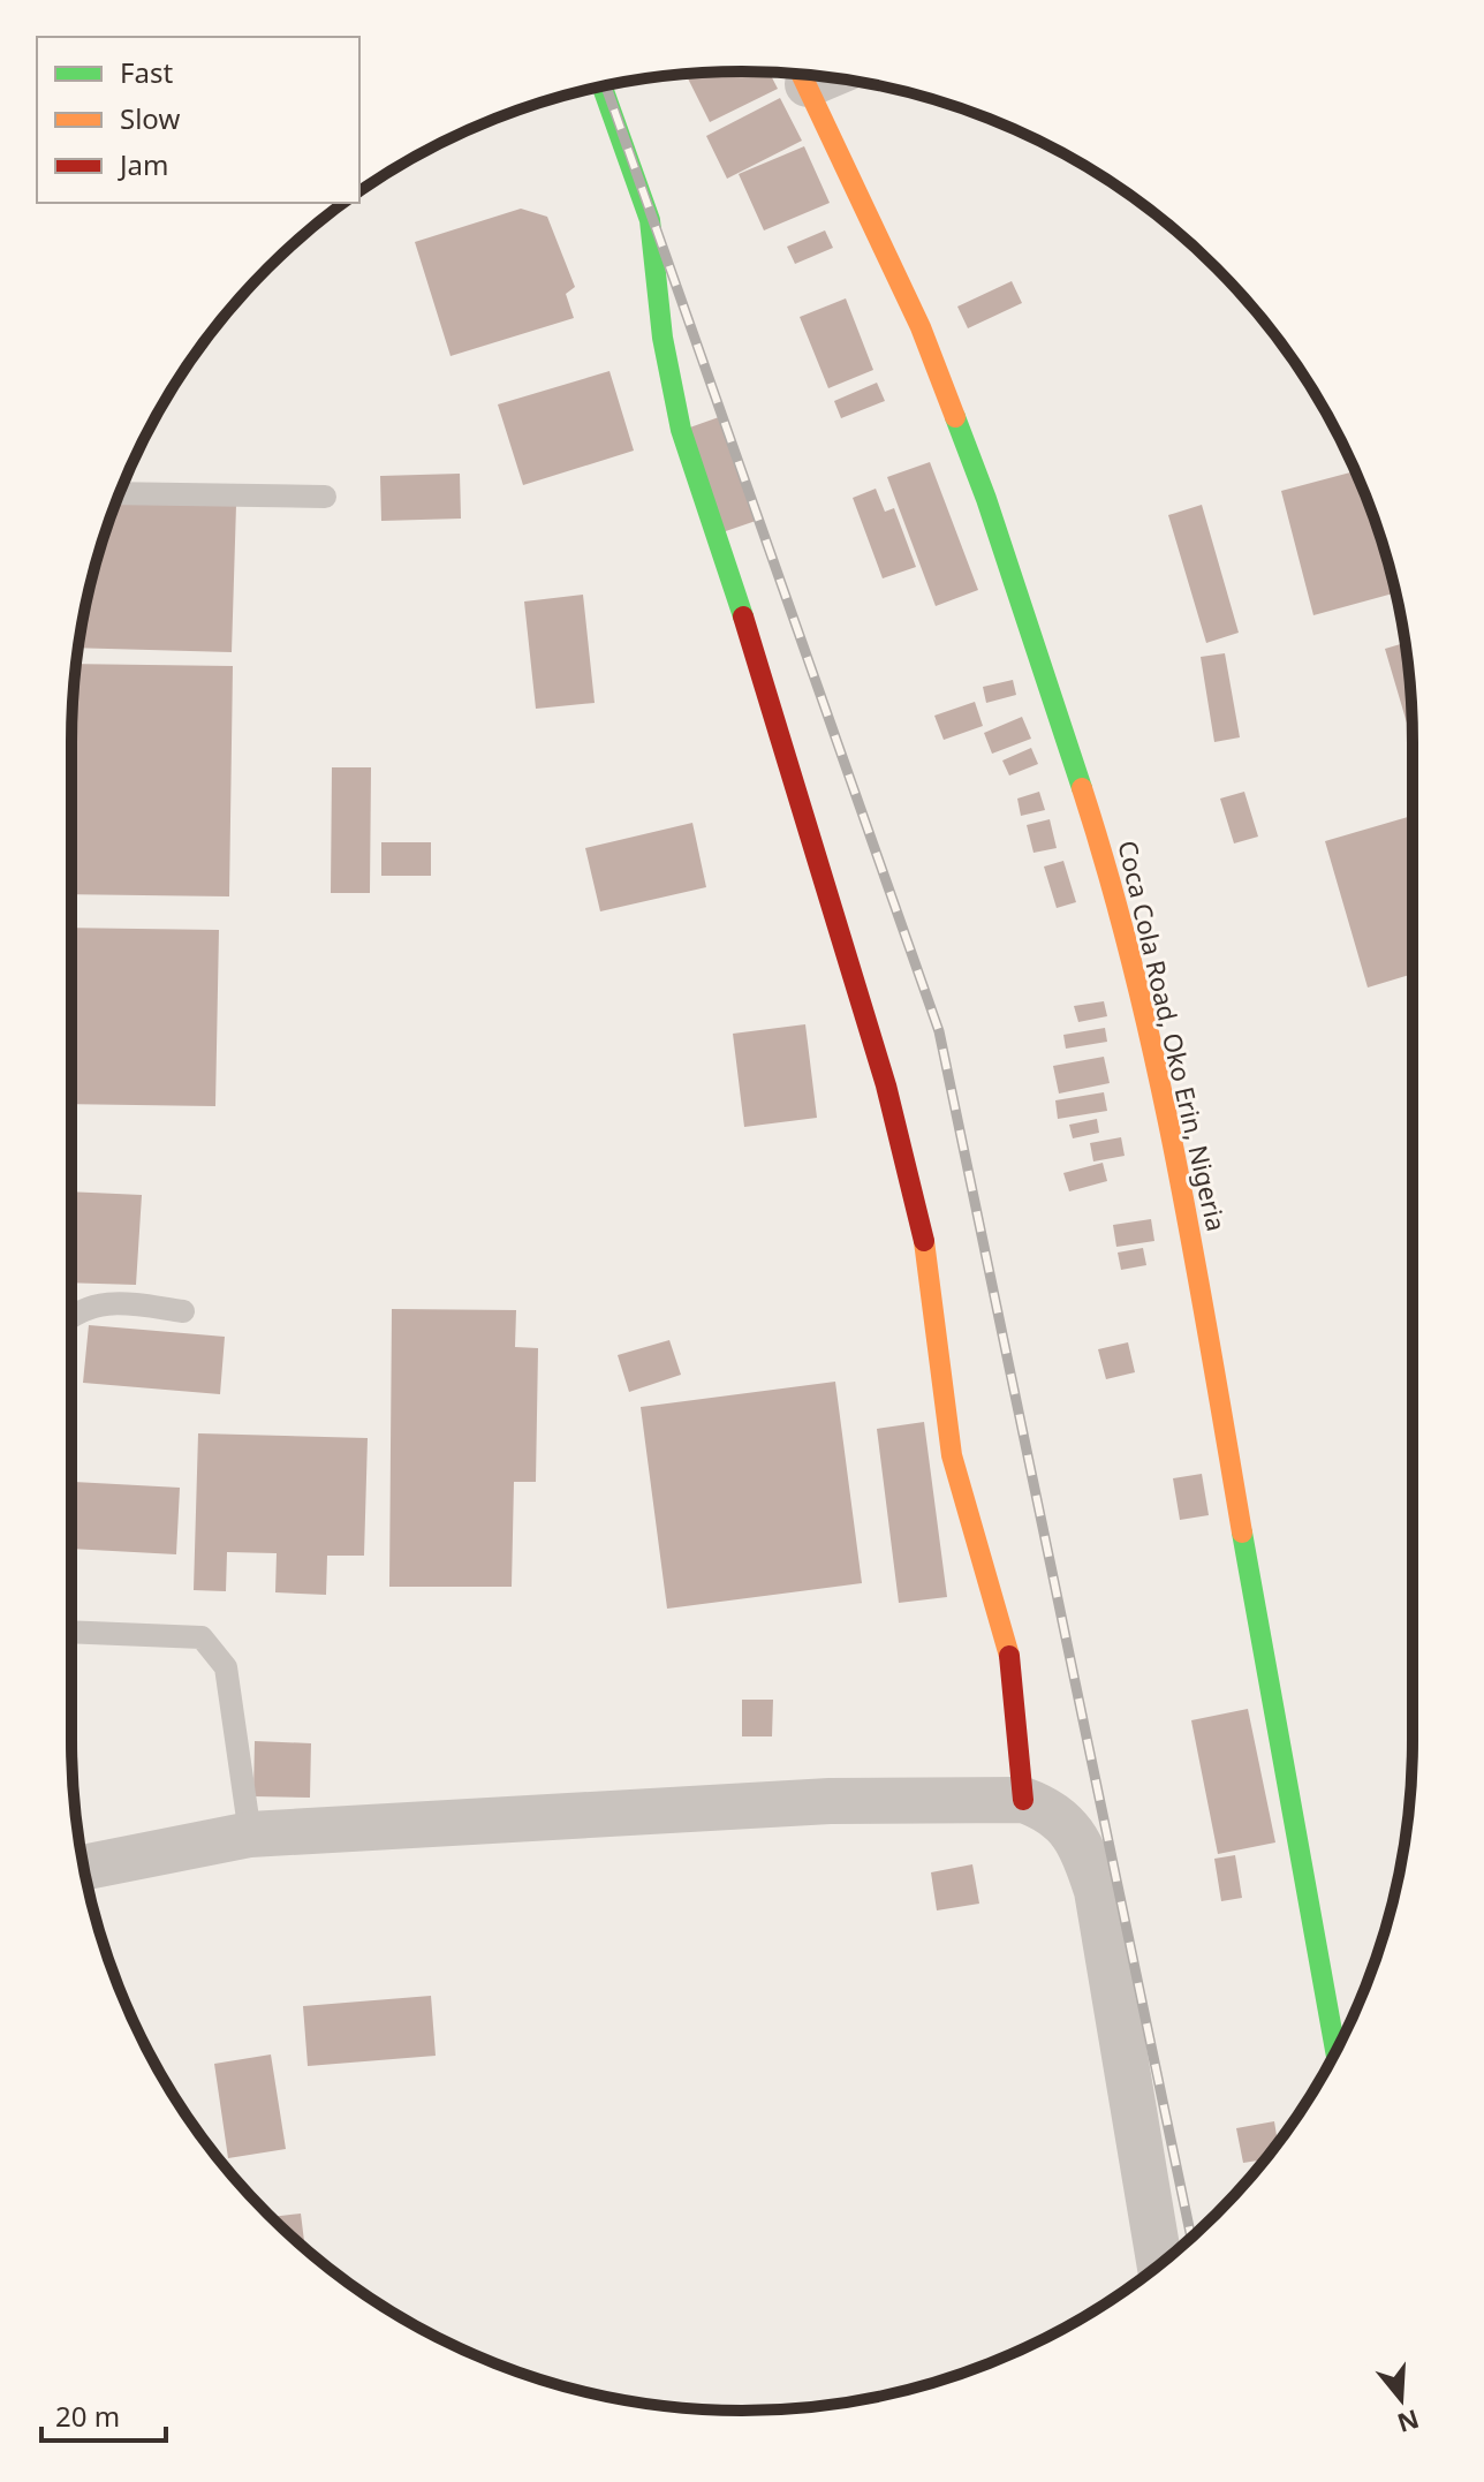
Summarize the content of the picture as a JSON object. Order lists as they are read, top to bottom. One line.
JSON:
{"streets":{"street":["Coca Cola Road, Oko Erin, Nigeria"]},"legend":["Fast","Slow","Jam"],"scale_bar":"20 m","north":"bottom"}
